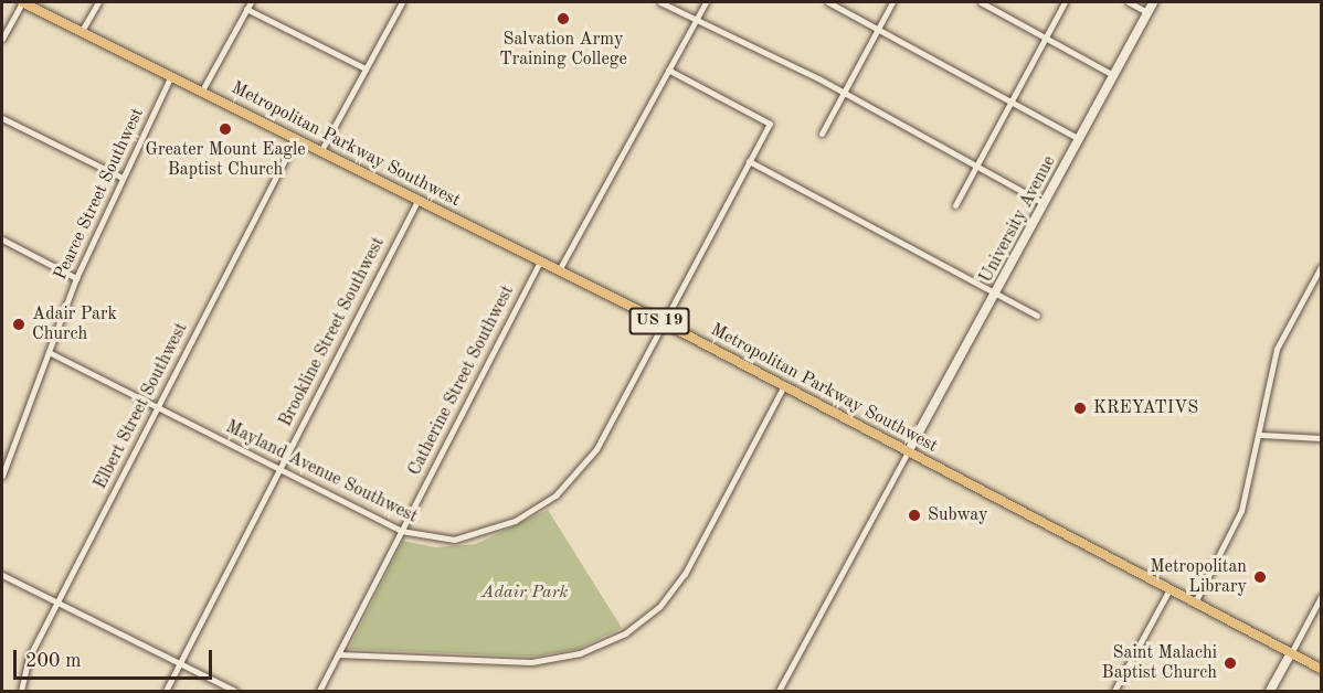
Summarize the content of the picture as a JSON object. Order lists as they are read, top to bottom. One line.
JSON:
{"streets":{"main road":["Metropolitan Parkway Southwest","University Avenue","US 19"],"street":["Pearce Street Southwest","Brookline Street Southwest","Catherine Street Southwest","Elbert Street Southwest","Mayland Avenue Southwest"]},"crossings":[["Metropolitan Parkway Southwest","Pearce Street Southwest"],["Metropolitan Parkway Southwest","University Avenue"],["Metropolitan Parkway Southwest","Brookline Street Southwest"],["Metropolitan Parkway Southwest","Catherine Street Southwest"],["Metropolitan Parkway Southwest","Elbert Street Southwest"],["Metropolitan Parkway Southwest","Mayland Avenue Southwest"],["Pearce Street Southwest","Mayland Avenue Southwest"],["Brookline Street Southwest","Mayland Avenue Southwest"],["Catherine Street Southwest","Mayland Avenue Southwest"],["Elbert Street Southwest","Mayland Avenue Southwest"]],"parks":["Adair Park"],"places":["Salvation Army Training College","Greater Mount Eagle Baptist Church","Adair Park Church","KREYATIVS","Subway","Metropolitan Library","Saint Malachi Baptist Church"],"scale_bar":"200 m"}
